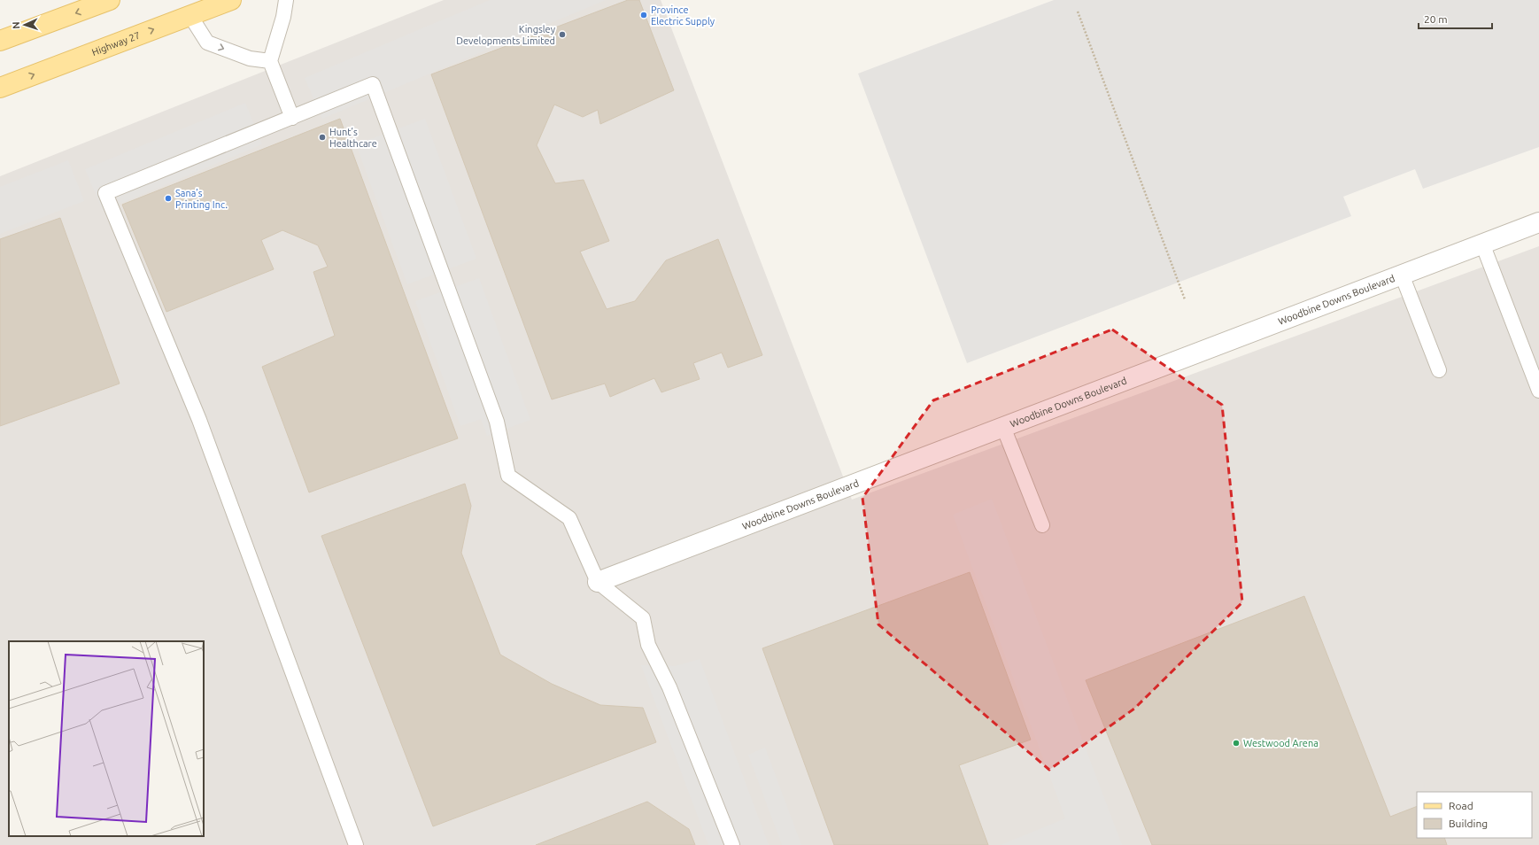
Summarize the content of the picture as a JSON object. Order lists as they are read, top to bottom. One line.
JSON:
{"streets":{"main road":["Highway 27"],"street":["Woodbine Downs Boulevard"]},"places":["Province Electric Supply","Kingsley Developments Limited","Hunt’s Healthcare","Sana’s Printing Inc.","Westwood Arena"],"legend":["Road","Building"],"scale_bar":"20 m","north":"left"}
